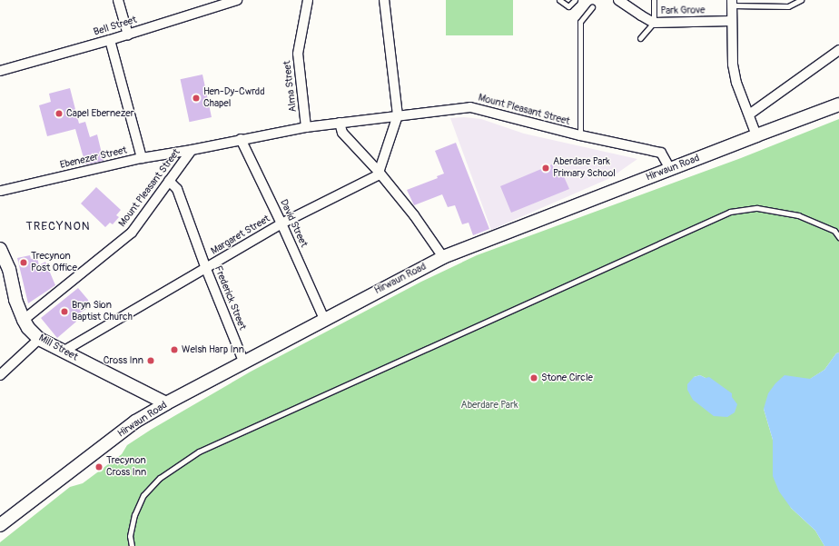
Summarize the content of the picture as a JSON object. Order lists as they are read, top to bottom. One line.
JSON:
{"streets":{"main road":["Hirwaun Road","Mill Street"],"street":["Park Grove","Bell Street","Alma Street","Mount Pleasant Street","Ebenezer Street","David Street","Margaret Street","Frederick Street"]},"crossings":[["Alma Street","Mount Pleasant Street"],["Mount Pleasant Street","Ebenezer Street"],["Mount Pleasant Street","Hirwaun Road"],["Mount Pleasant Street","David Street"],["Mount Pleasant Street","Frederick Street"],["Mount Pleasant Street","Mill Street"],["Hirwaun Road","David Street"],["Hirwaun Road","Frederick Street"],["Hirwaun Road","Mill Street"],["David Street","Margaret Street"],["Margaret Street","Frederick Street"],["Margaret Street","Mill Street"]],"districts":["TRECYNON"],"parks":["Aberdare Park"],"places":["Hen-Dy-Cwrdd Chapel","Capel Ebernezer","Aberdare Park Primary School","Trecynon Post Office","Bryn Sion Baptist Church","Welsh Harp Inn","Cross Inn","Stone Circle","Trecynon Cross Inn"]}
